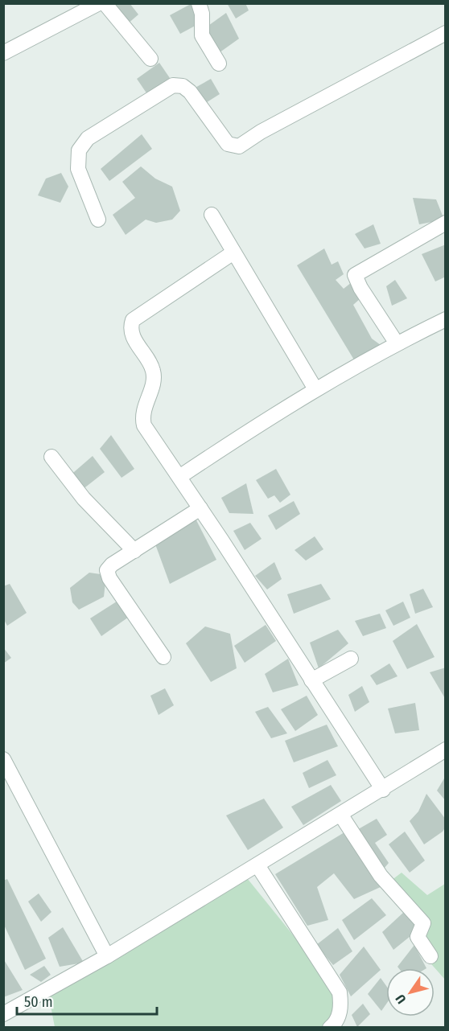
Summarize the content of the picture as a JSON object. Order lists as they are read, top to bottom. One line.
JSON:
{"scale_bar":"50 m","north":"bottom left"}
